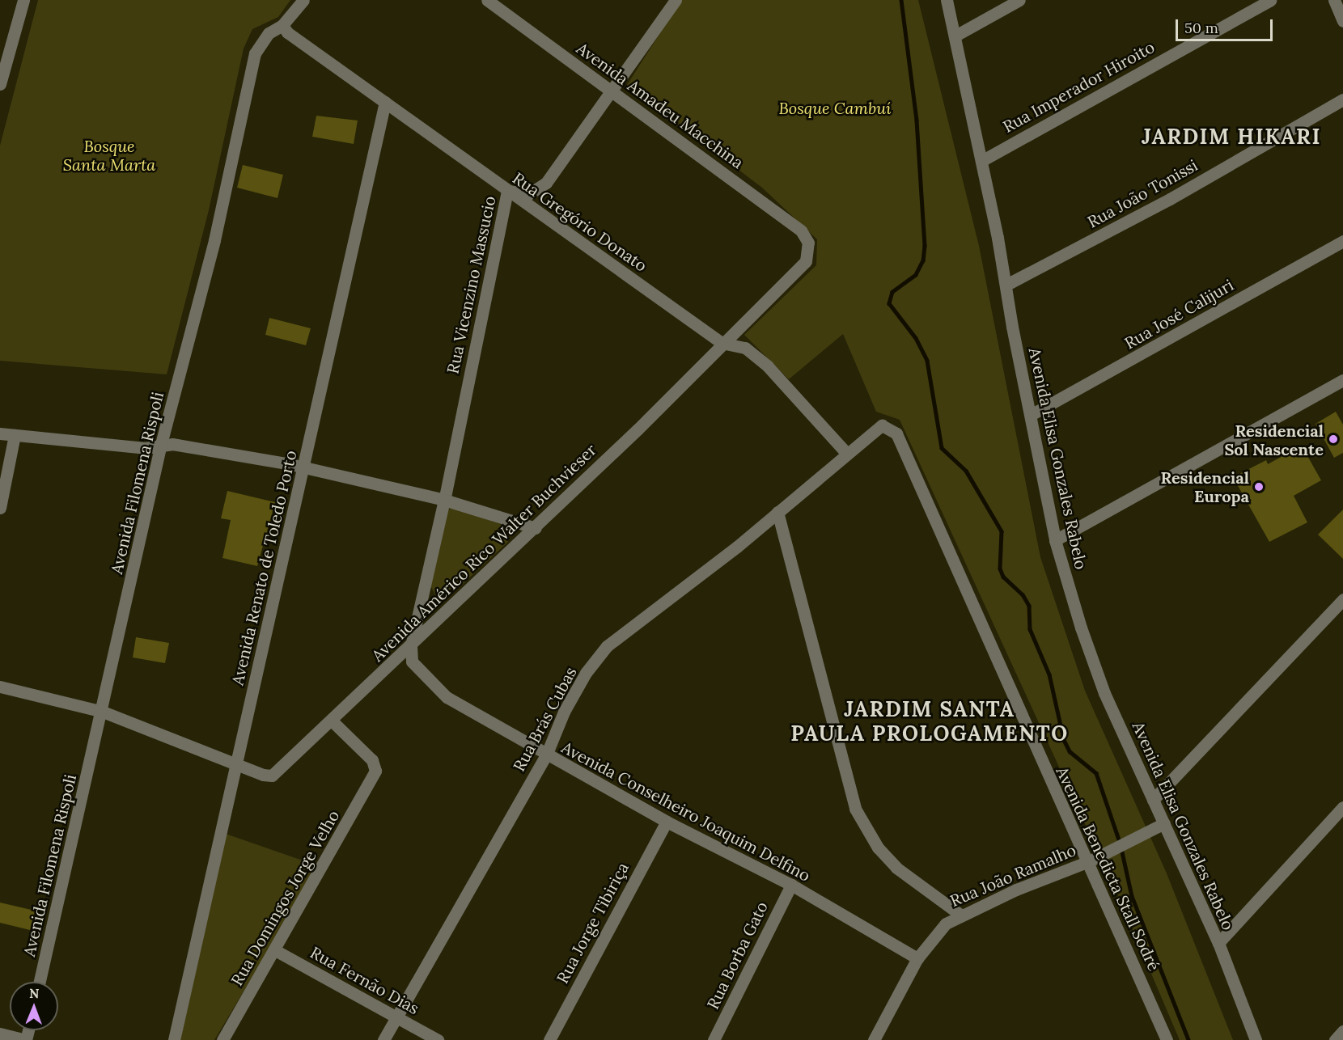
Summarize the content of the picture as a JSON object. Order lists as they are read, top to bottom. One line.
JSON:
{"streets":{"street":["Rua Imperador Hiroito","Avenida Amadeu Macchina","Rua João Tonissi","Rua Gregório Donato","Rua Vicenzino Massucio","Rua José Calijuri","Avenida Elisa Gonzales Rabelo","Avenida Filomena Rispoli","Avenida Américo Rico Walter Buchvieser","Avenida Renato de Toledo Porto","Rua Brás Cubas","Avenida Conselheiro Joaquim Delfino","Avenida Benedicta Stall Sodré","Rua João Ramalho","Rua Domingos Jorge Velho","Rua Jorge Tibiriça","Rua Borba Gato","Rua Fernão Dias"]},"crossings":[["Rua Imperador Hiroito","Avenida Elisa Gonzales Rabelo"],["Avenida Amadeu Macchina","Rua Vicenzino Massucio"],["Avenida Amadeu Macchina","Avenida Américo Rico Walter Buchvieser"],["Rua João Tonissi","Avenida Elisa Gonzales Rabelo"],["Rua Gregório Donato","Rua Vicenzino Massucio"],["Rua Gregório Donato","Avenida Filomena Rispoli"],["Rua Gregório Donato","Avenida Américo Rico Walter Buchvieser"],["Rua Gregório Donato","Avenida Renato de Toledo Porto"],["Rua Gregório Donato","Rua Brás Cubas"],["Rua Vicenzino Massucio","Avenida Américo Rico Walter Buchvieser"],["Rua Vicenzino Massucio","Avenida Conselheiro Joaquim Delfino"],["Rua José Calijuri","Avenida Elisa Gonzales Rabelo"],["Avenida Elisa Gonzales Rabelo","Rua João Ramalho"],["Avenida Américo Rico Walter Buchvieser","Avenida Renato de Toledo Porto"],["Avenida Américo Rico Walter Buchvieser","Avenida Conselheiro Joaquim Delfino"],["Avenida Américo Rico Walter Buchvieser","Rua Domingos Jorge Velho"],["Rua Brás Cubas","Avenida Conselheiro Joaquim Delfino"],["Rua Brás Cubas","Avenida Benedicta Stall Sodré"],["Rua Brás Cubas","Rua Fernão Dias"],["Avenida Conselheiro Joaquim Delfino","Rua João Ramalho"],["Avenida Conselheiro Joaquim Delfino","Rua Jorge Tibiriça"],["Avenida Conselheiro Joaquim Delfino","Rua Borba Gato"],["Avenida Benedicta Stall Sodré","Rua João Ramalho"],["Rua Domingos Jorge Velho","Rua Fernão Dias"]],"districts":["JARDIM HIKARI","JARDIM SANTA PAULA PROLOGAMENTO"],"parks":["Bosque Cambuí","Bosque Santa Marta"],"places":["Residencial Sol Nascente","Residencial Europa"],"scale_bar":"50 m","north":"top"}
